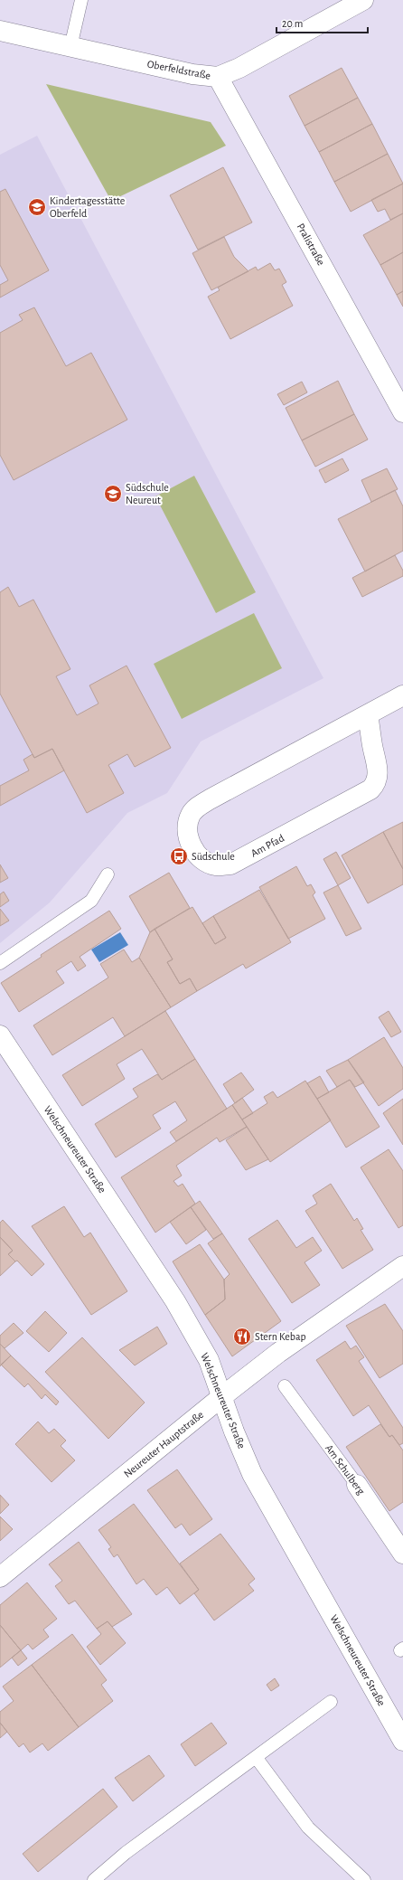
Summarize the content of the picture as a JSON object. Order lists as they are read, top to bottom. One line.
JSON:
{"streets":{"street":["Oberfeldstraße","Pralistraße","Am Pfad","Welschneureuter Straße","Neureuter Hauptstraße","Am Schulberg"]},"crossings":[["Oberfeldstraße","Pralistraße"],["Welschneureuter Straße","Neureuter Hauptstraße"]],"places":{"school or university":["Kindertagesstätte Oberfeld","Südschule Neureut"],"bus stop":["Südschule"],"restaurant":["Stern Kebap"]},"scale_bar":"20 m"}
